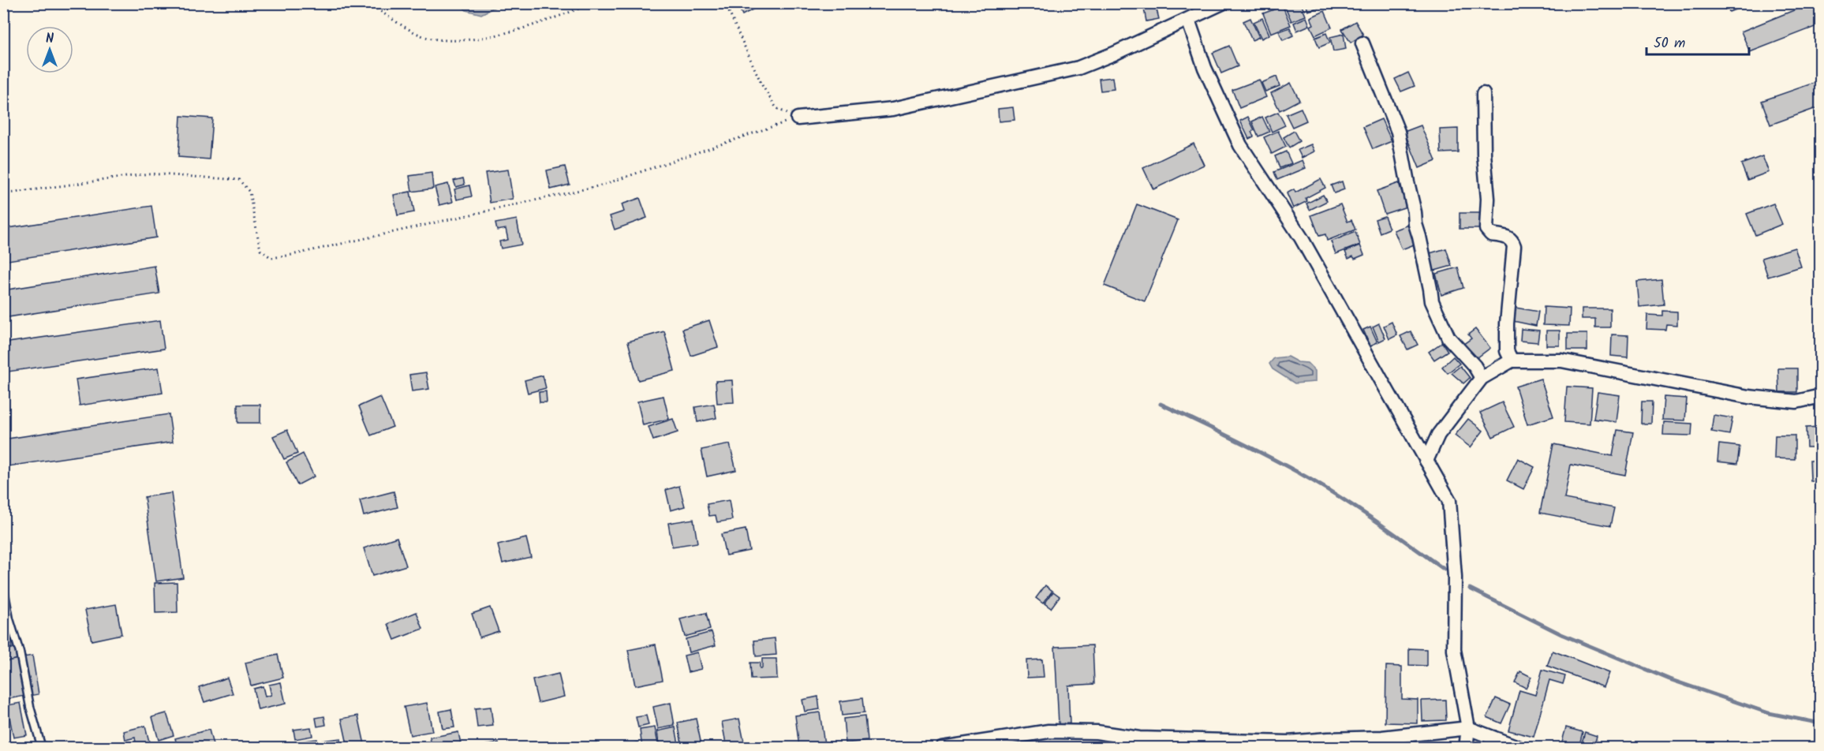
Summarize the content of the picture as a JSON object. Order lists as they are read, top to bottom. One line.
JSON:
{"scale_bar":"50 m","north":"top"}
